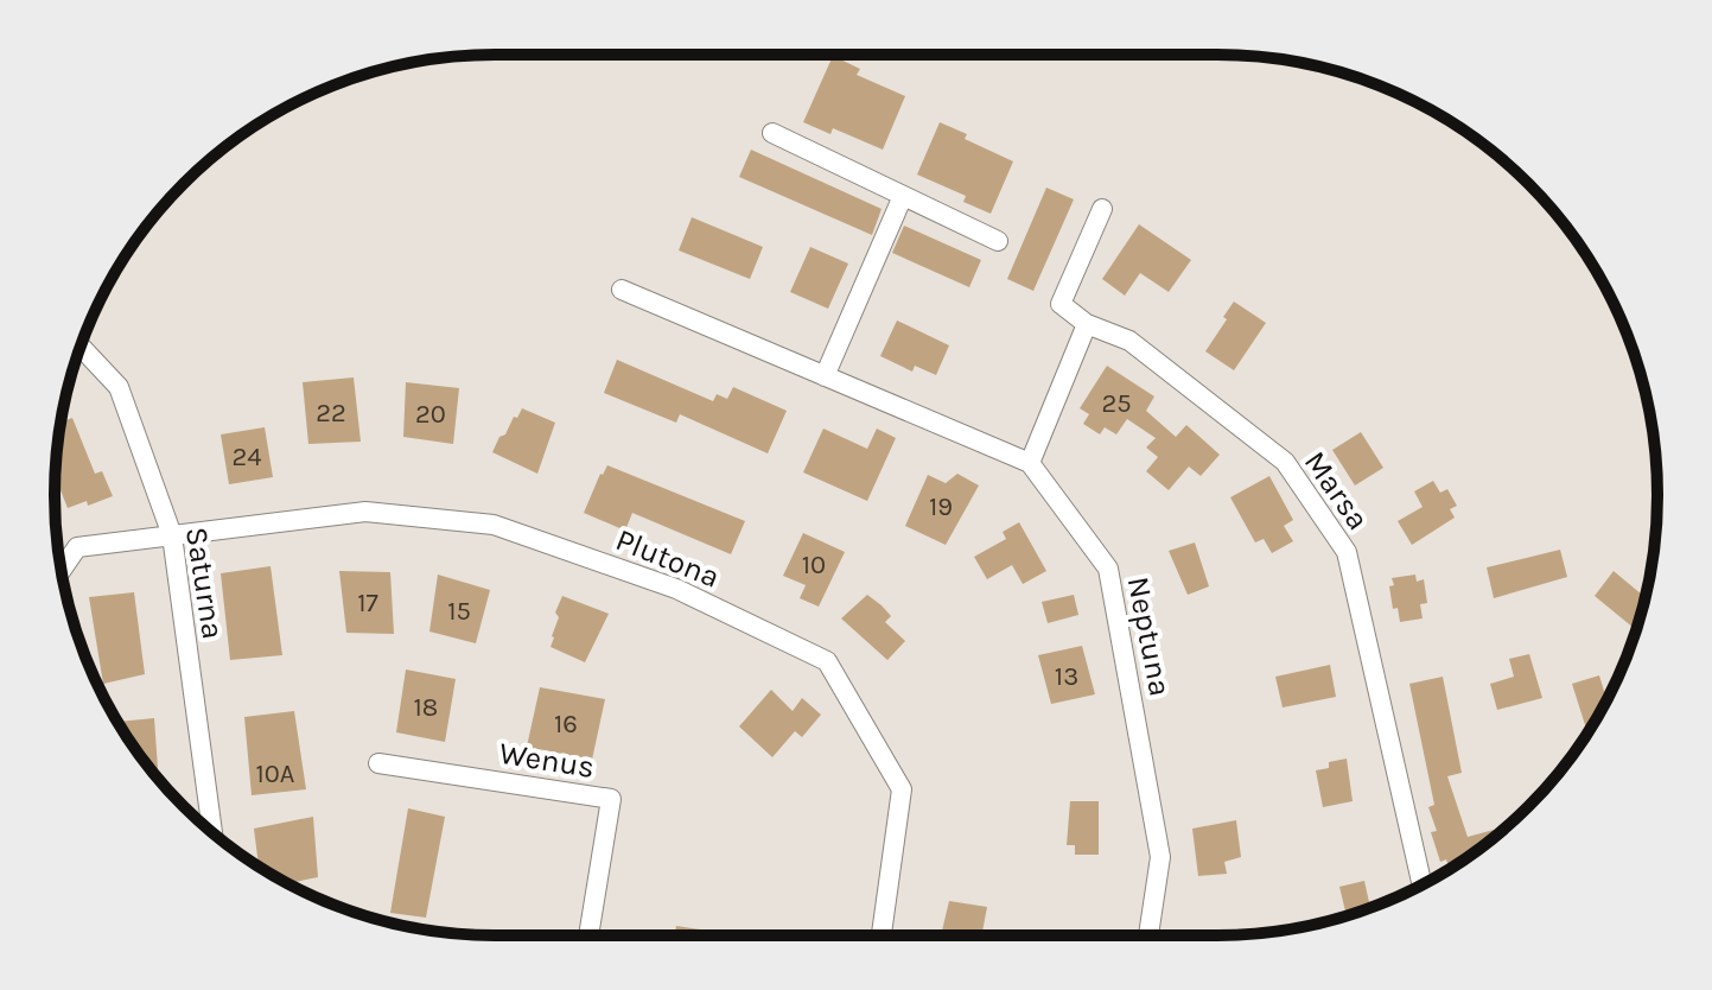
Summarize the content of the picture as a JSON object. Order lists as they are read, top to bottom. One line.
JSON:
{"streets":{"street":["Marsa","Plutona","Saturna","Neptuna","Wenus"]},"crossings":[["Plutona","Saturna"]],"house_numbers":["25","22","20","24","19","10","17","15","13","18","16","10A"]}
